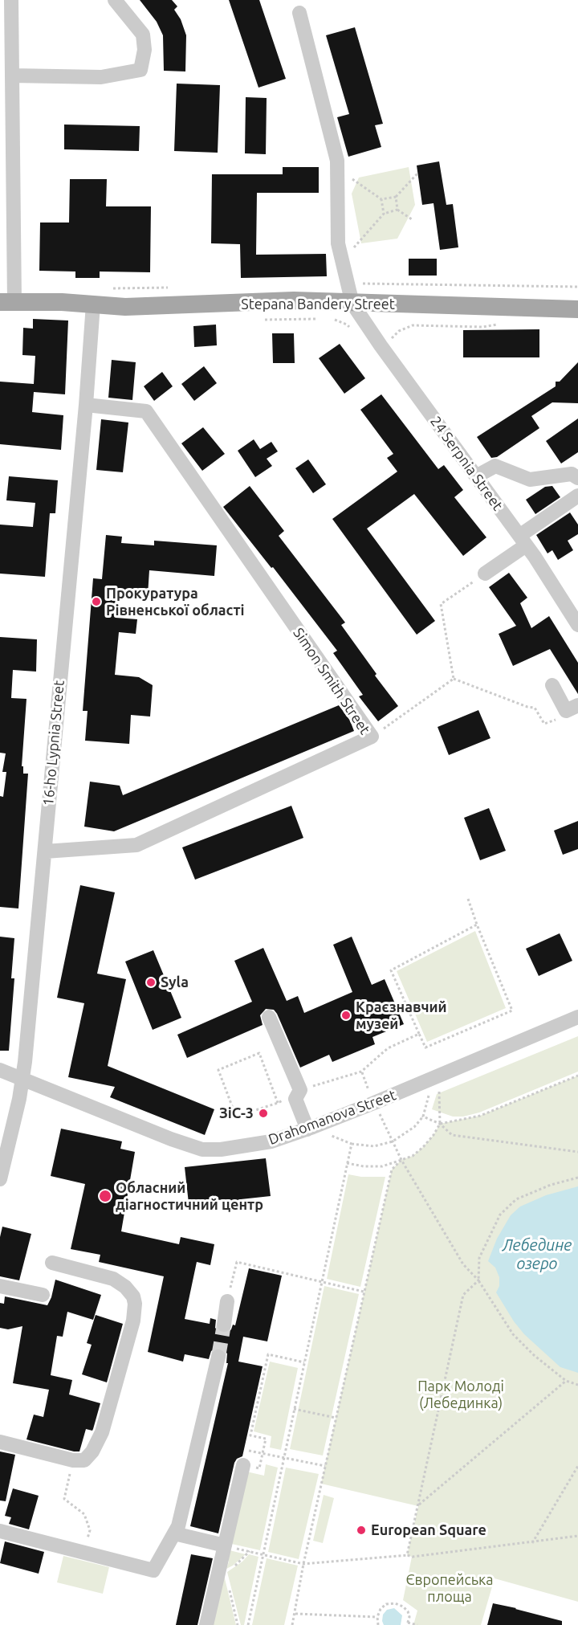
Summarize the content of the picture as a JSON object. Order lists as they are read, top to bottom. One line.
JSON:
{"streets":{"main road":["Stepana Bandery Street"],"street":["24 Serpnia Street","Simon Smith Street","16-ho Lypnia Street","Drahomanova Street"]},"crossings":[["Stepana Bandery Street","24 Serpnia Street"],["Stepana Bandery Street","16-ho Lypnia Street"],["Simon Smith Street","16-ho Lypnia Street"],["16-ho Lypnia Street","Drahomanova Street"]],"water":["Лебедине озеро"],"parks":["Парк Молоді (Лебединка)","Європейська площа"],"places":["Прокуратура Рівненської області","Syla","Краєзнавчий музей","ЗіС-3","Обласний діагностичний центр","European Square"]}
